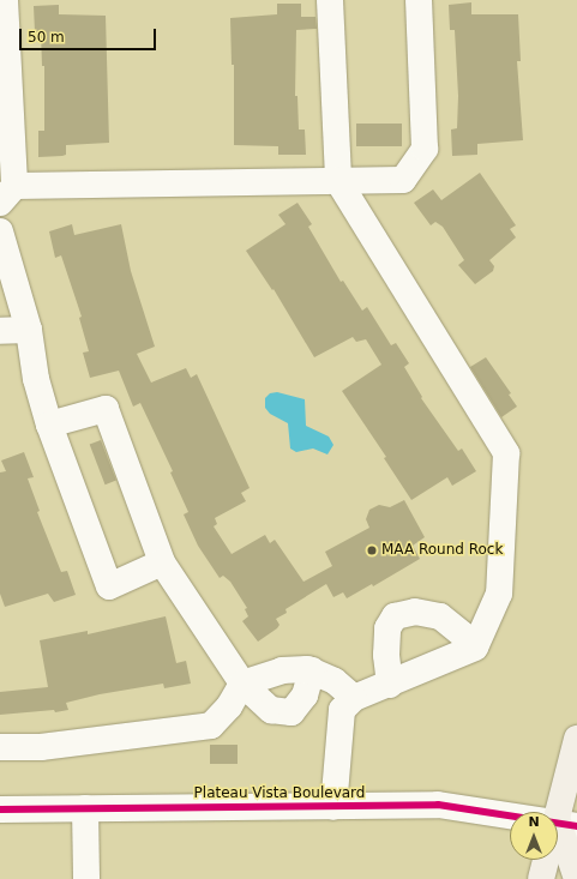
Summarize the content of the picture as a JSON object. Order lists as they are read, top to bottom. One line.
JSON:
{"streets":{"street":["Plateau Vista Boulevard"]},"places":["MAA Round Rock"],"scale_bar":"50 m","north":"top"}
